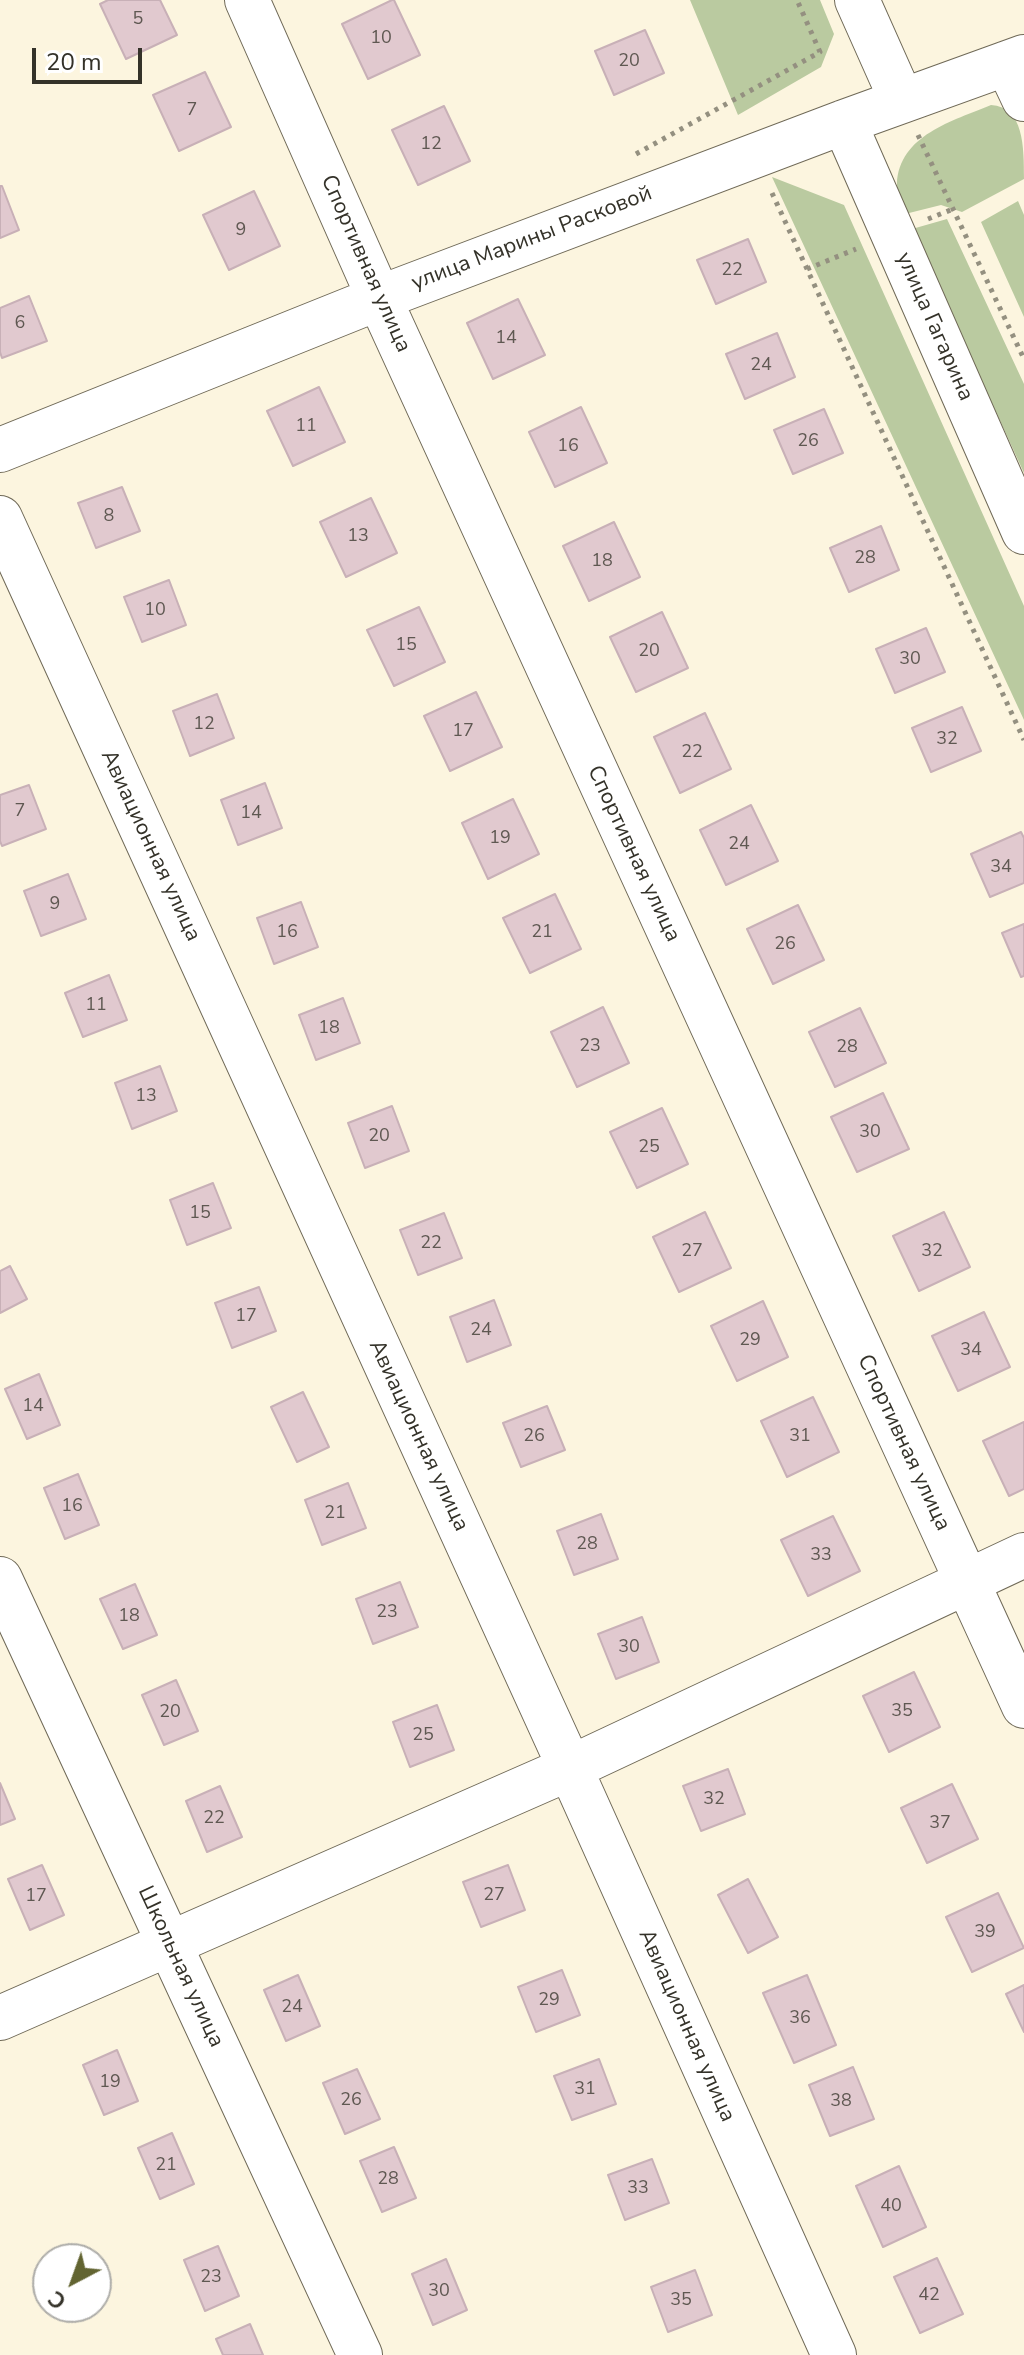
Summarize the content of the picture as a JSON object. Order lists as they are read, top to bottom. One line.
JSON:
{"streets":{"street":["улица Марины Расковой","Спортивная улица","улица Гагарина","Авиационная улица","Школьная улица"]},"crossings":[["улица Марины Расковой","Спортивная улица"],["улица Марины Расковой","улица Гагарина"]],"house_numbers":["5","10","20","7","12","9","22","6","14","24","11","26","16","8","13","28","18","10","15","20","30","12","17","32","22","7","14","19","24","34","9","16","21","26","11","18","23","28","13","30","20","25","15","22","27","32","17","24","29","34","14","26","31","16","21","28","33","23","18","30","35","20","25","32","22","37","27","17","39","29","24","36","19","31","26","38","21","28","33","40","23","30","42","35"],"scale_bar":"20 m","north":"bottom left"}
